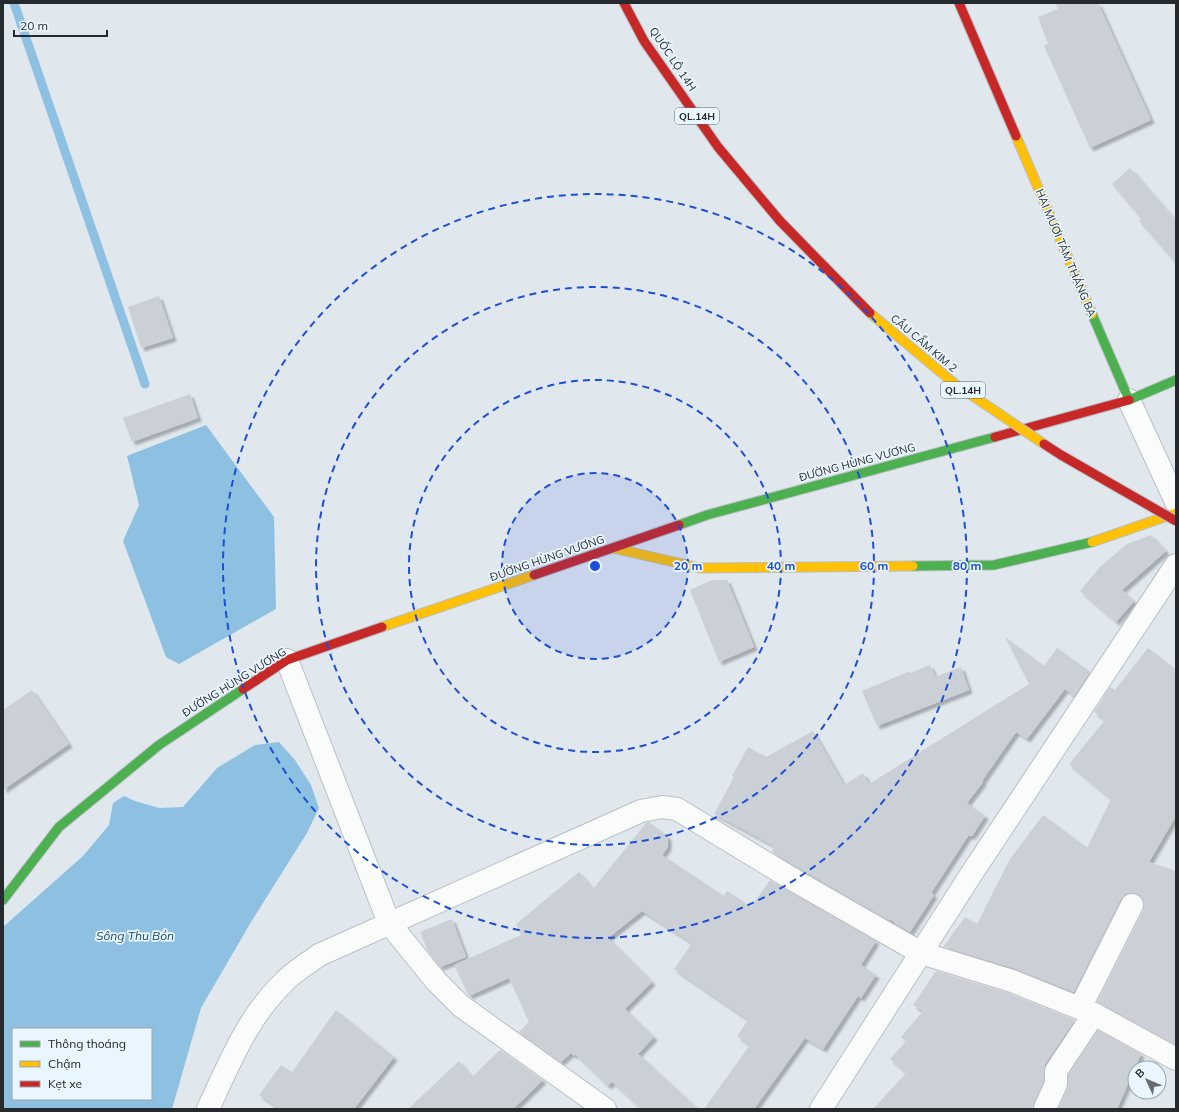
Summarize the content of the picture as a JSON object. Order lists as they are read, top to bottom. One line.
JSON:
{"streets":{"main road":["QUỐC LỘ 14H","QL.14H","HAI MƯƠI TÁM THÁNG BA","CẦU CẨM KIM 2","ĐƯỜNG HÙNG VƯƠNG"]},"crossings":[["QUỐC LỘ 14H","CẦU CẨM KIM 2"],["HAI MƯƠI TÁM THÁNG BA","ĐƯỜNG HÙNG VƯƠNG"]],"water":["Sông Thu Bồn"],"legend":["Thông thoáng","Chậm","Kẹt xe"],"scale_bar":"20 m","north":"top left","rings":["20 m","40 m","60 m","80 m"]}
